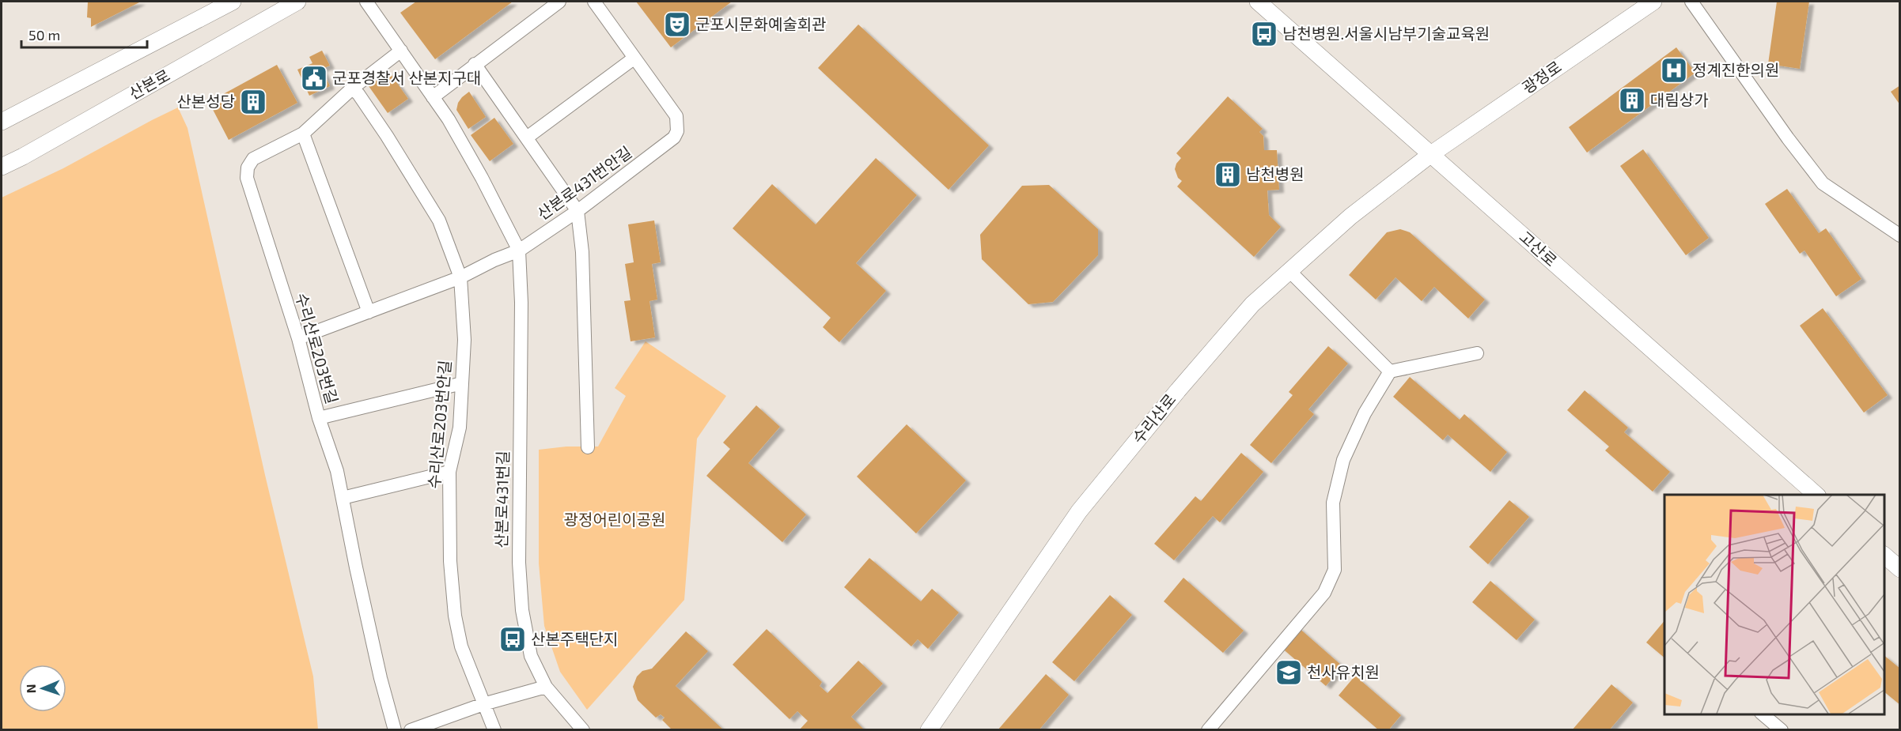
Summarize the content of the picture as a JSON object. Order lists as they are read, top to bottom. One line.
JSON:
{"streets":{"street":["광정로","산본로","산본로431번안길","고산로","수리산로203번길","수리산로","수리산로203번안길","산본로431번길"]},"crossings":[["광정로","고산로"],["광정로","수리산로"],["산본로431번안길","산본로431번길"],["고산로","수리산로"],["수리산로203번길","수리산로203번안길"],["수리산로203번길","산본로431번길"]],"parks":["광정어린이공원"],"places":{"theatre":["군포시문화예술회관"],"bus stop":["남천병원.서울시남부기술교육원","산본주택단지"],"hospital":["정계진한의원"],"public building":["군포경찰서 산본지구대"],"building":["대림상가","산본성당","남천병원"],"school or university":["천사유치원"]},"scale_bar":"50 m","north":"left"}
